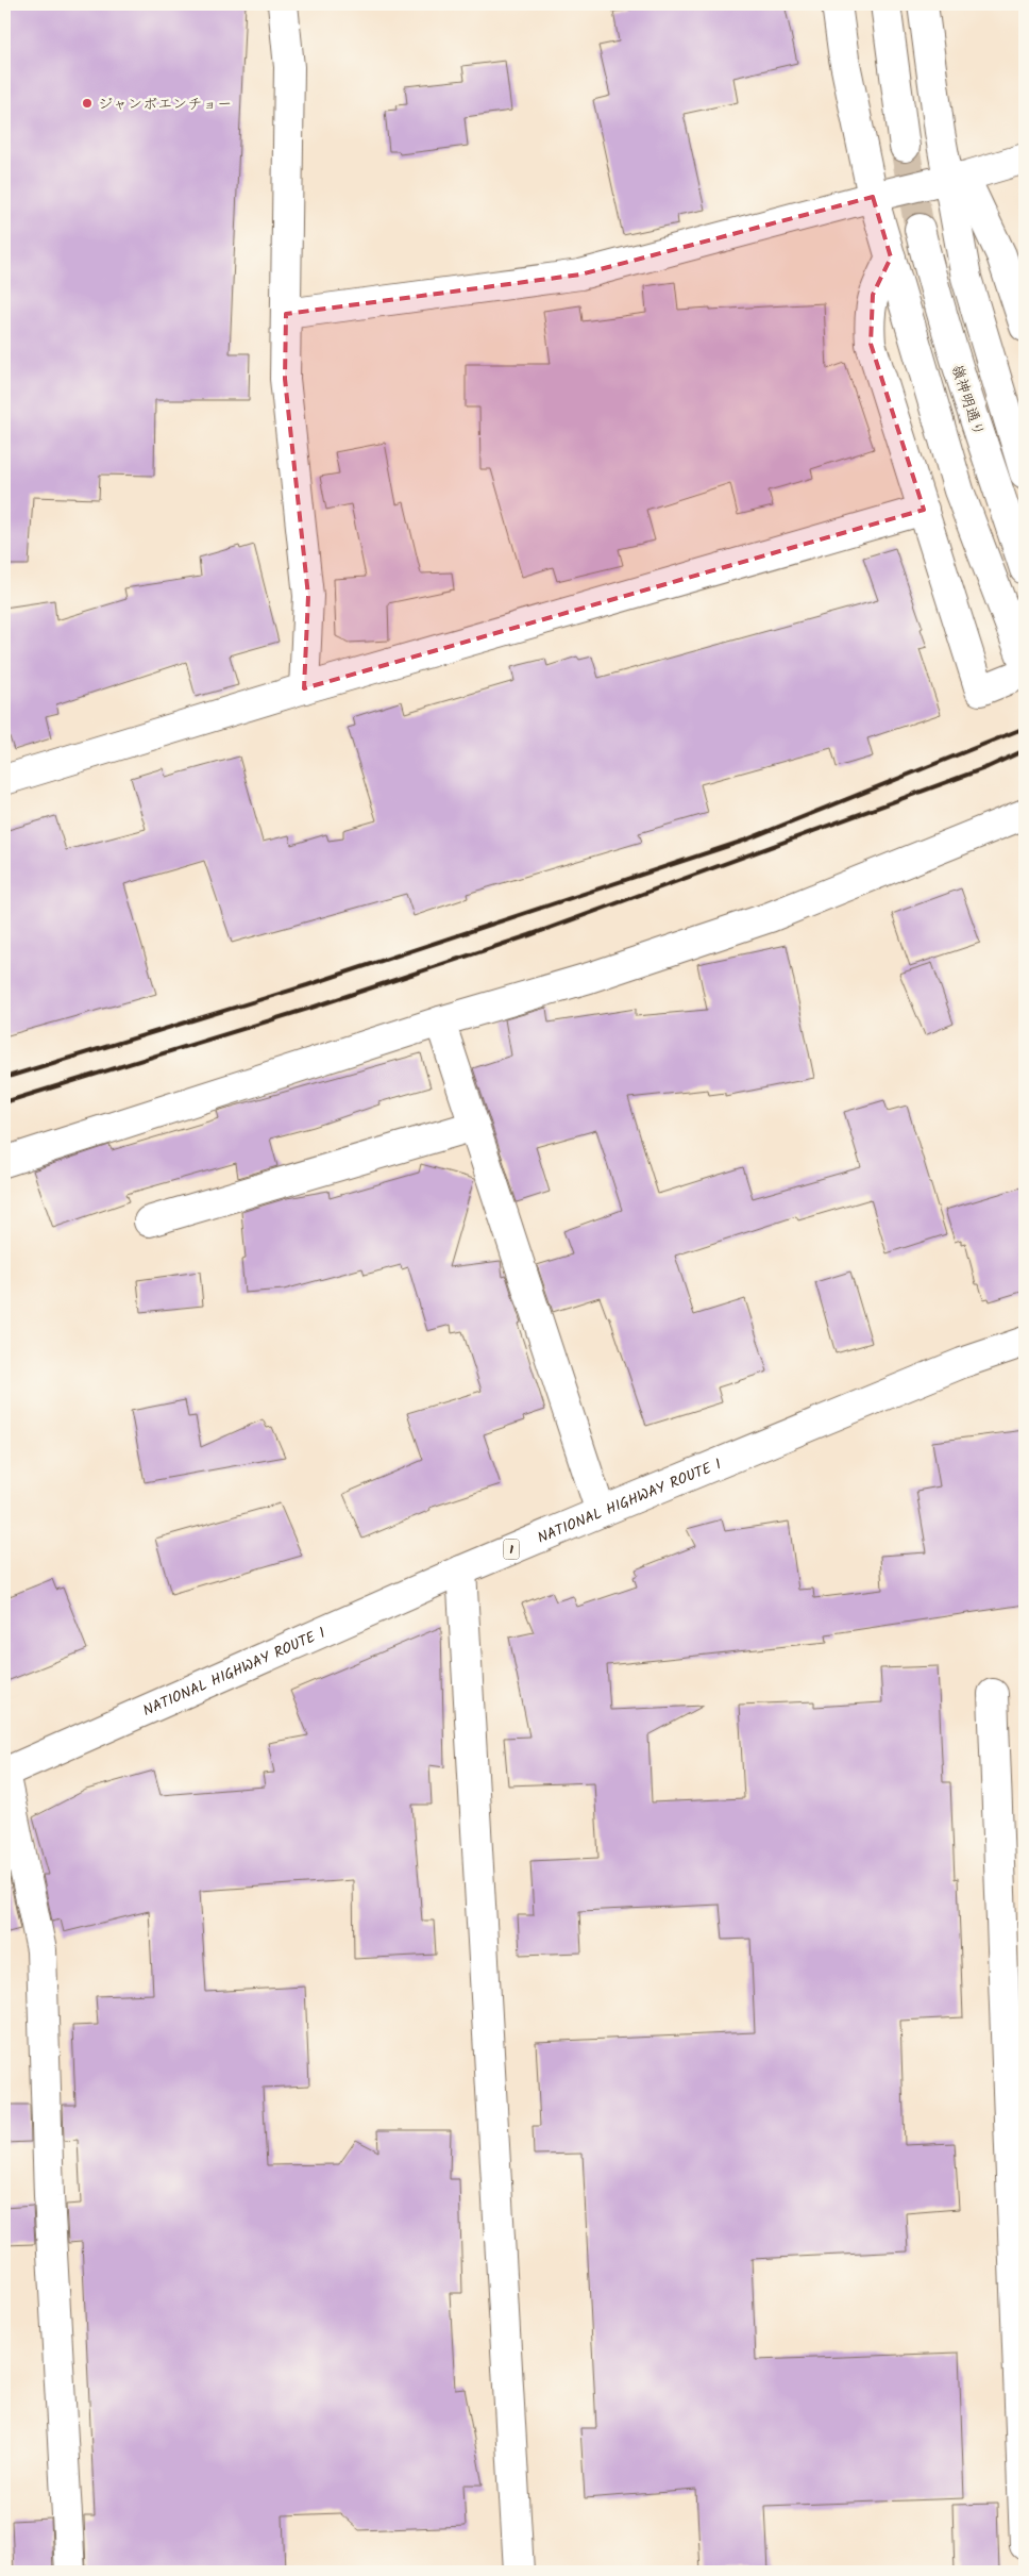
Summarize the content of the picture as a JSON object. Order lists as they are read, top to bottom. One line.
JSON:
{"streets":{"main road":["嶺神明通り","NATIONAL HIGHWAY ROUTE 1","1"]},"places":["ジャンボエンチョー"]}
